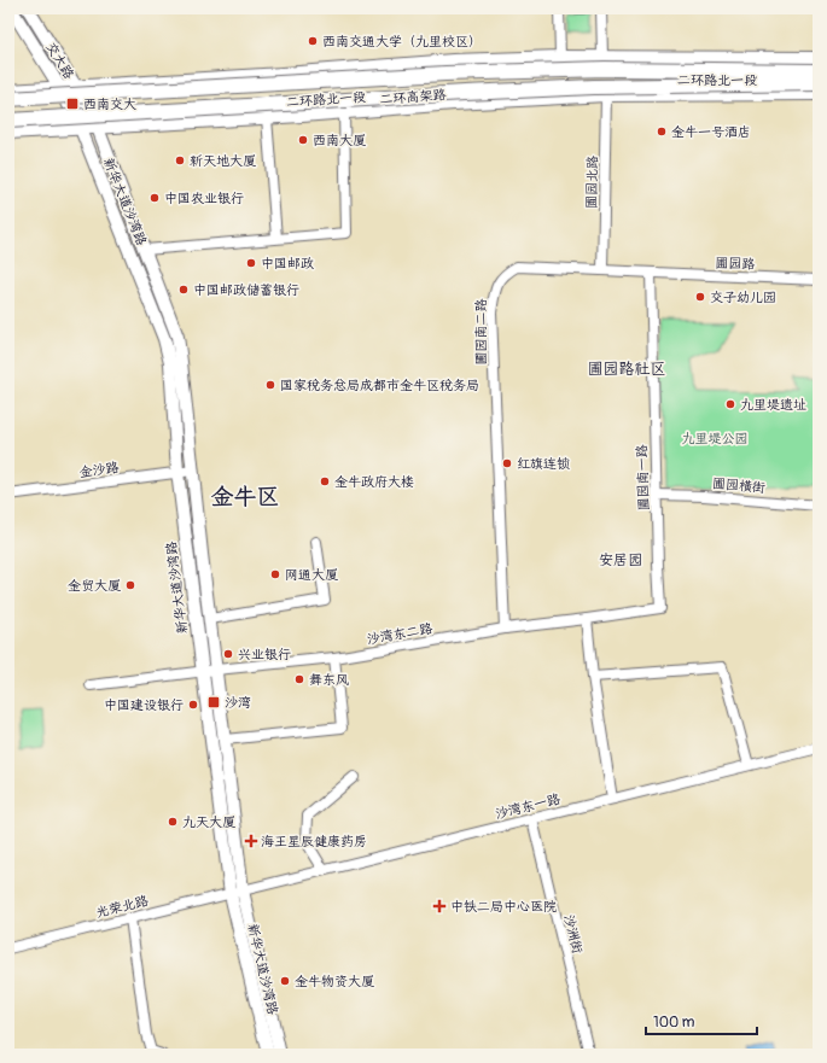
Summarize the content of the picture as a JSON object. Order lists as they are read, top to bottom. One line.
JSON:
{"streets":{"highway":["二环高架路"],"main road":["交大路","二环路北一段","新华大道沙湾路"],"street":["圃园北路","圃园路","圃园南二路","金沙路","圃园南一路","圃园横街","沙湾东二路","沙湾东一路","光荣北路","沙洲街"]},"crossings":[["交大路","二环路北一段"],["交大路","新华大道沙湾路"],["二环路北一段","圃园北路"],["二环路北一段","新华大道沙湾路"],["圃园北路","圃园南二路"],["新华大道沙湾路","金沙路"],["新华大道沙湾路","沙湾东二路"],["新华大道沙湾路","沙湾东一路"],["新华大道沙湾路","光荣北路"],["圃园路","圃园南二路"],["圃园路","圃园南一路"],["圃园南二路","圃园南一路"],["圃园南二路","沙湾东二路"],["圃园南一路","圃园横街"],["圃园南一路","沙湾东二路"],["沙湾东一路","光荣北路"],["沙湾东一路","沙洲街"]],"districts":["圃园路社区","金牛区","安居园"],"parks":["九里堤公园"],"places":{"other":["西南交通大学（九里校区）","金牛一号酒店","西南大厦","新天地大厦","中国农业银行","中国邮政","中国邮政储蓄银行","交子幼儿园","国家税务总局成都市金牛区税务局","九里堤遗址","红旗连锁","金牛政府大楼","网通大厦","金贸大厦","兴业银行","舞东风","中国建设银行","九天大厦","金牛物资大厦"],"transit":["西南交大","沙湾"],"health":["海王星辰健康药房","中铁二局中心医院"]},"scale_bar":"100 m"}
